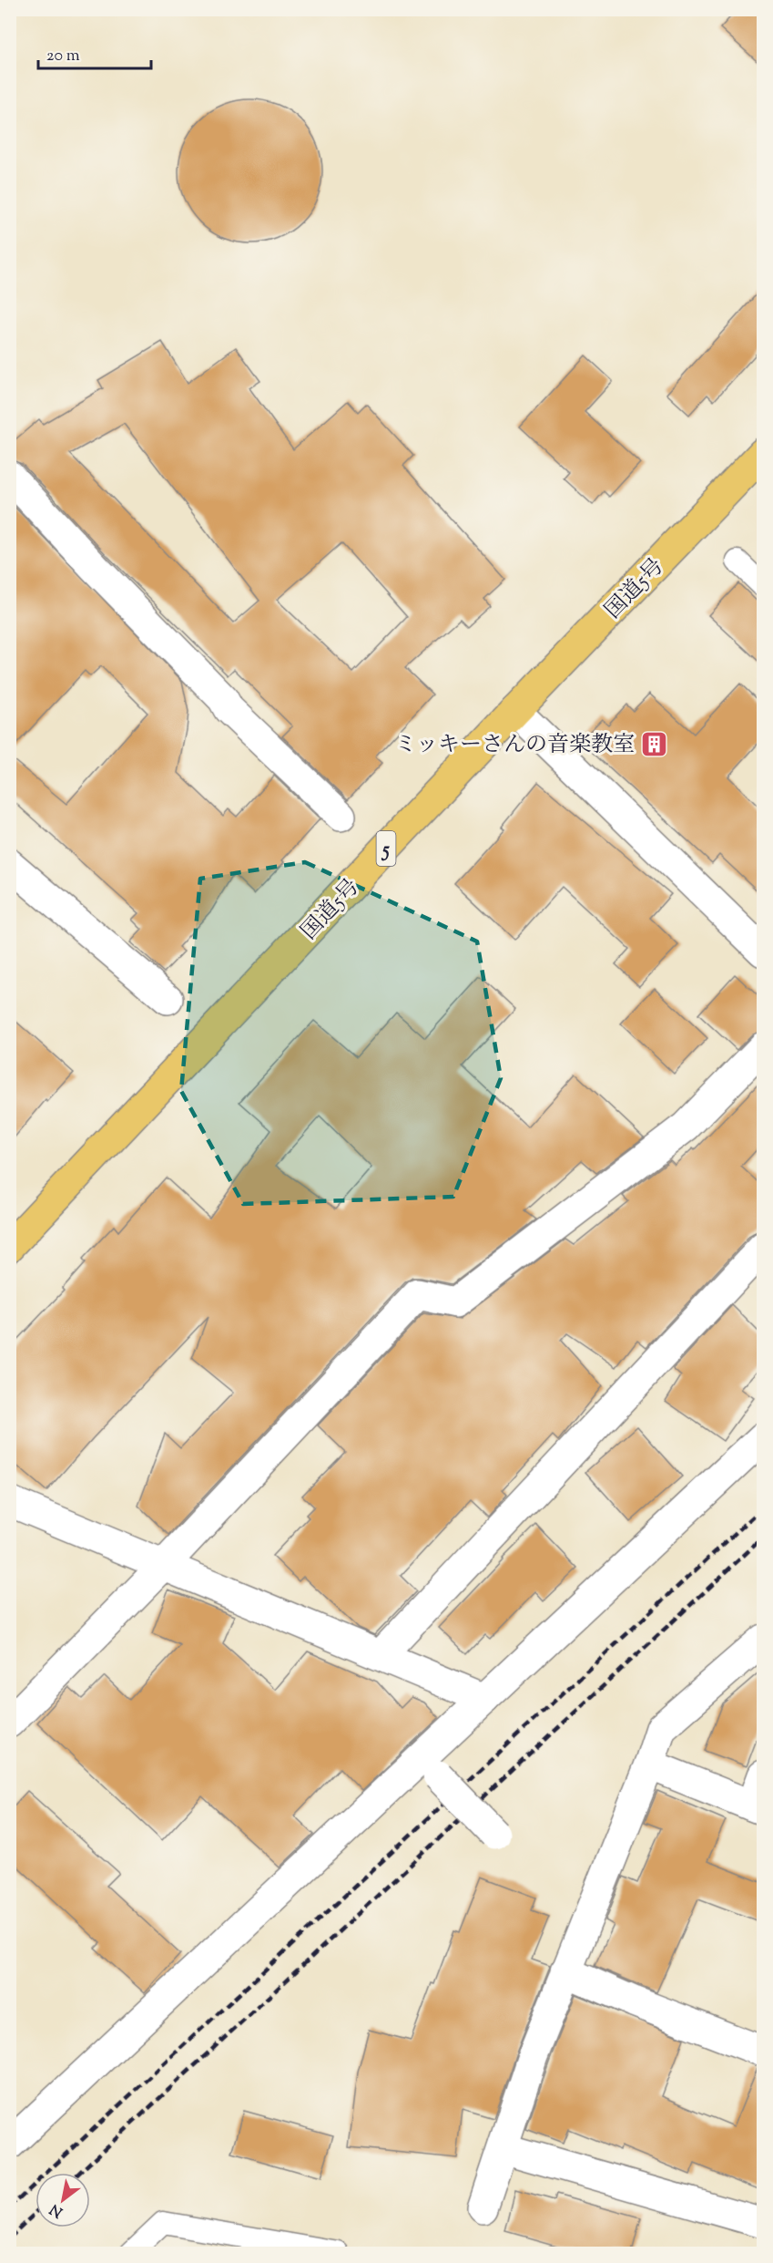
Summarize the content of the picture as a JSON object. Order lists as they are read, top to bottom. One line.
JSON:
{"streets":{"highway":["国道5号","5"]},"places":{"building":["ミッキーさんの音楽教室"]},"scale_bar":"20 m","north":"bottom left"}
